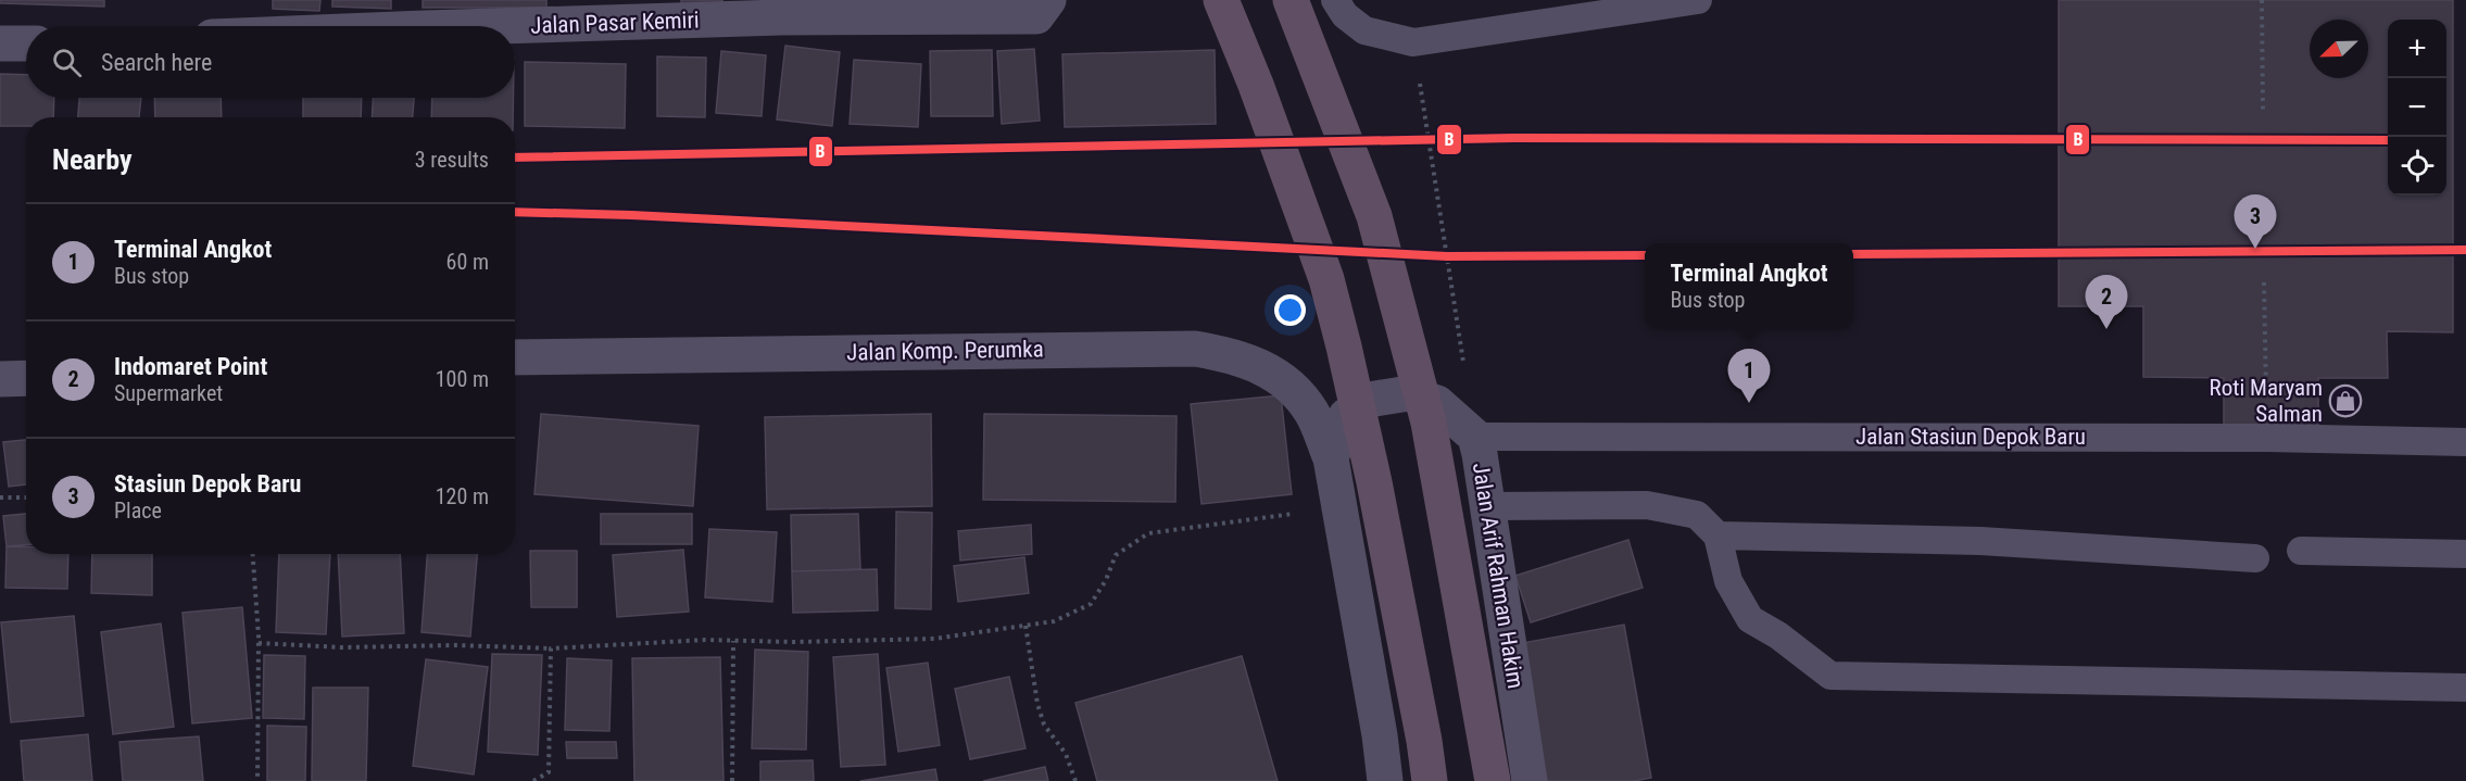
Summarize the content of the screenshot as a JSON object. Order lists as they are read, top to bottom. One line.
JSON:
{"streets":{"highway":["Jalan Arif Rahman Hakim"],"street":["Jalan Pasar Kemiri","Jalan Komp. Perumka"],"lane":["Jalan Stasiun Depok Baru"]},"crossings":[["Jalan Komp. Perumka","Jalan Arif Rahman Hakim"],["Jalan Stasiun Depok Baru","Jalan Arif Rahman Hakim"]],"places":{"shop":["Roti Maryam Salman"]},"lines":["transit line B"],"north":"bottom left","page":{"map_buttons":["+","−"],"search":"Search here","heading":["Nearby","3 results"],"pins":["3","2","1"],"list":[{"mark":"1","name":"Terminal Angkot","note":"Bus stop","value":"60 m"},{"mark":"2","name":"Indomaret Point","note":"Supermarket","value":"100 m"},{"mark":"3","name":"Stasiun Depok Baru","note":"Place","value":"120 m"}],"popup":["Terminal Angkot","Bus stop"]}}
